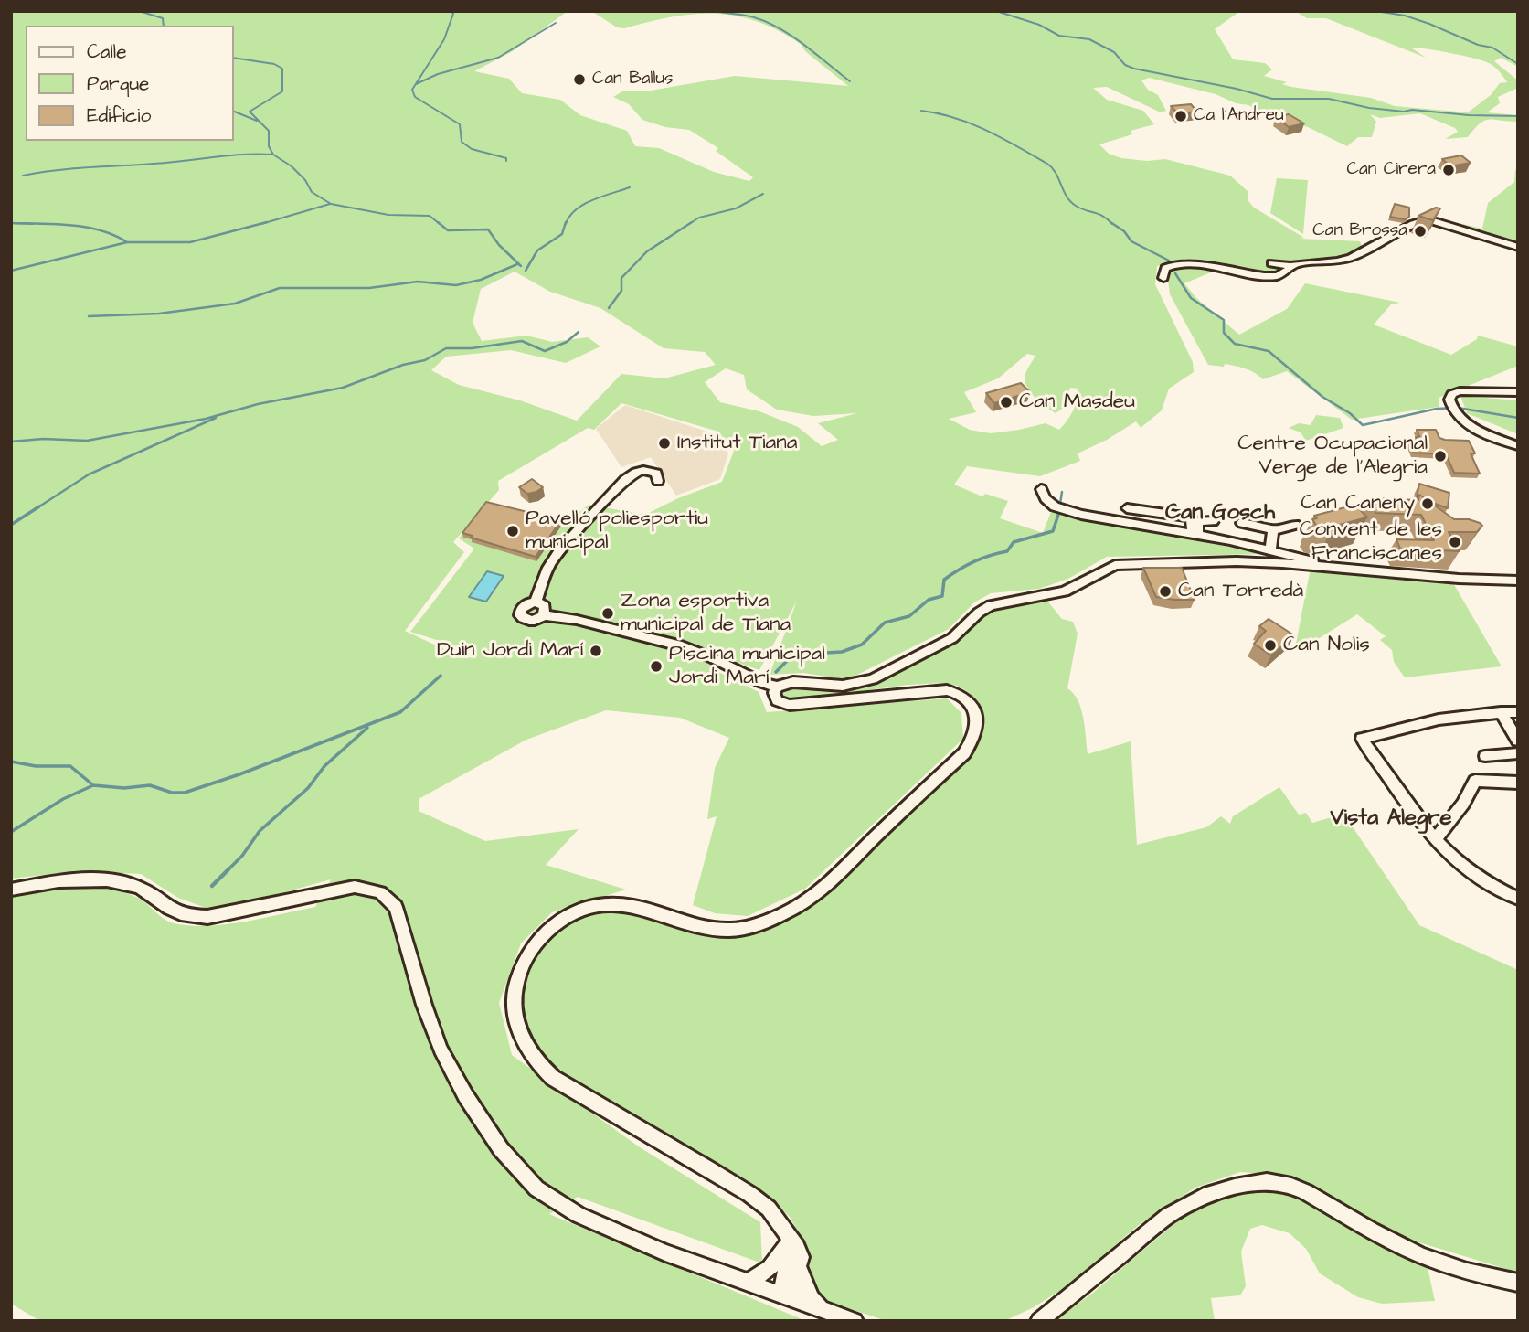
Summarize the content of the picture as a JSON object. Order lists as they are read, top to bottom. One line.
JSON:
{"districts":["Can Gosch","Vista Alegre"],"places":["Can Ballus","Ca l'Andreu","Can Cirera","Can Brossa","Can Masdeu","Institut Tiana","Centre Ocupacional Verge de l'Alegria","Can Caneny","Pavelló poliesportiu municipal","Convent de les Franciscanes","Can Torredà","Zona esportiva municipal de Tiana","Can Nolis","Duin Jordi Marí","Piscina municipal Jordi Marí"],"legend":["Calle","Parque","Edificio"]}
